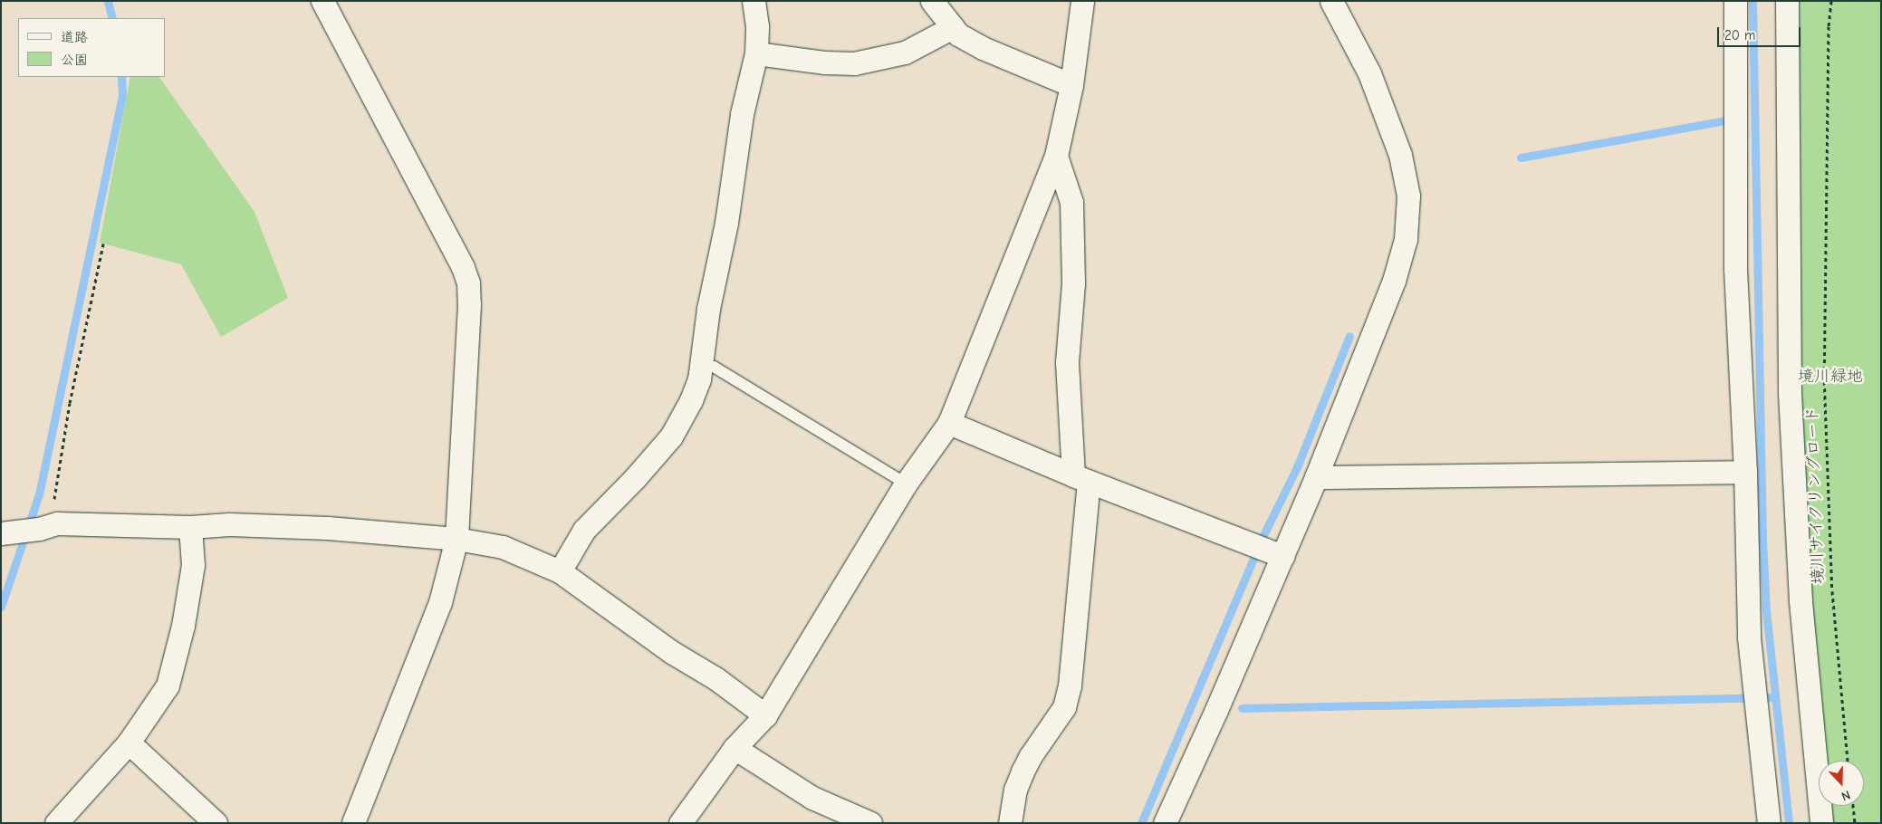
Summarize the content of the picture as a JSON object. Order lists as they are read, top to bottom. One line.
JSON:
{"streets":{"path":["境川サイクリングロード"]},"parks":["境川緑地"],"legend":["道路","公園"],"scale_bar":"20 m","north":"bottom"}
